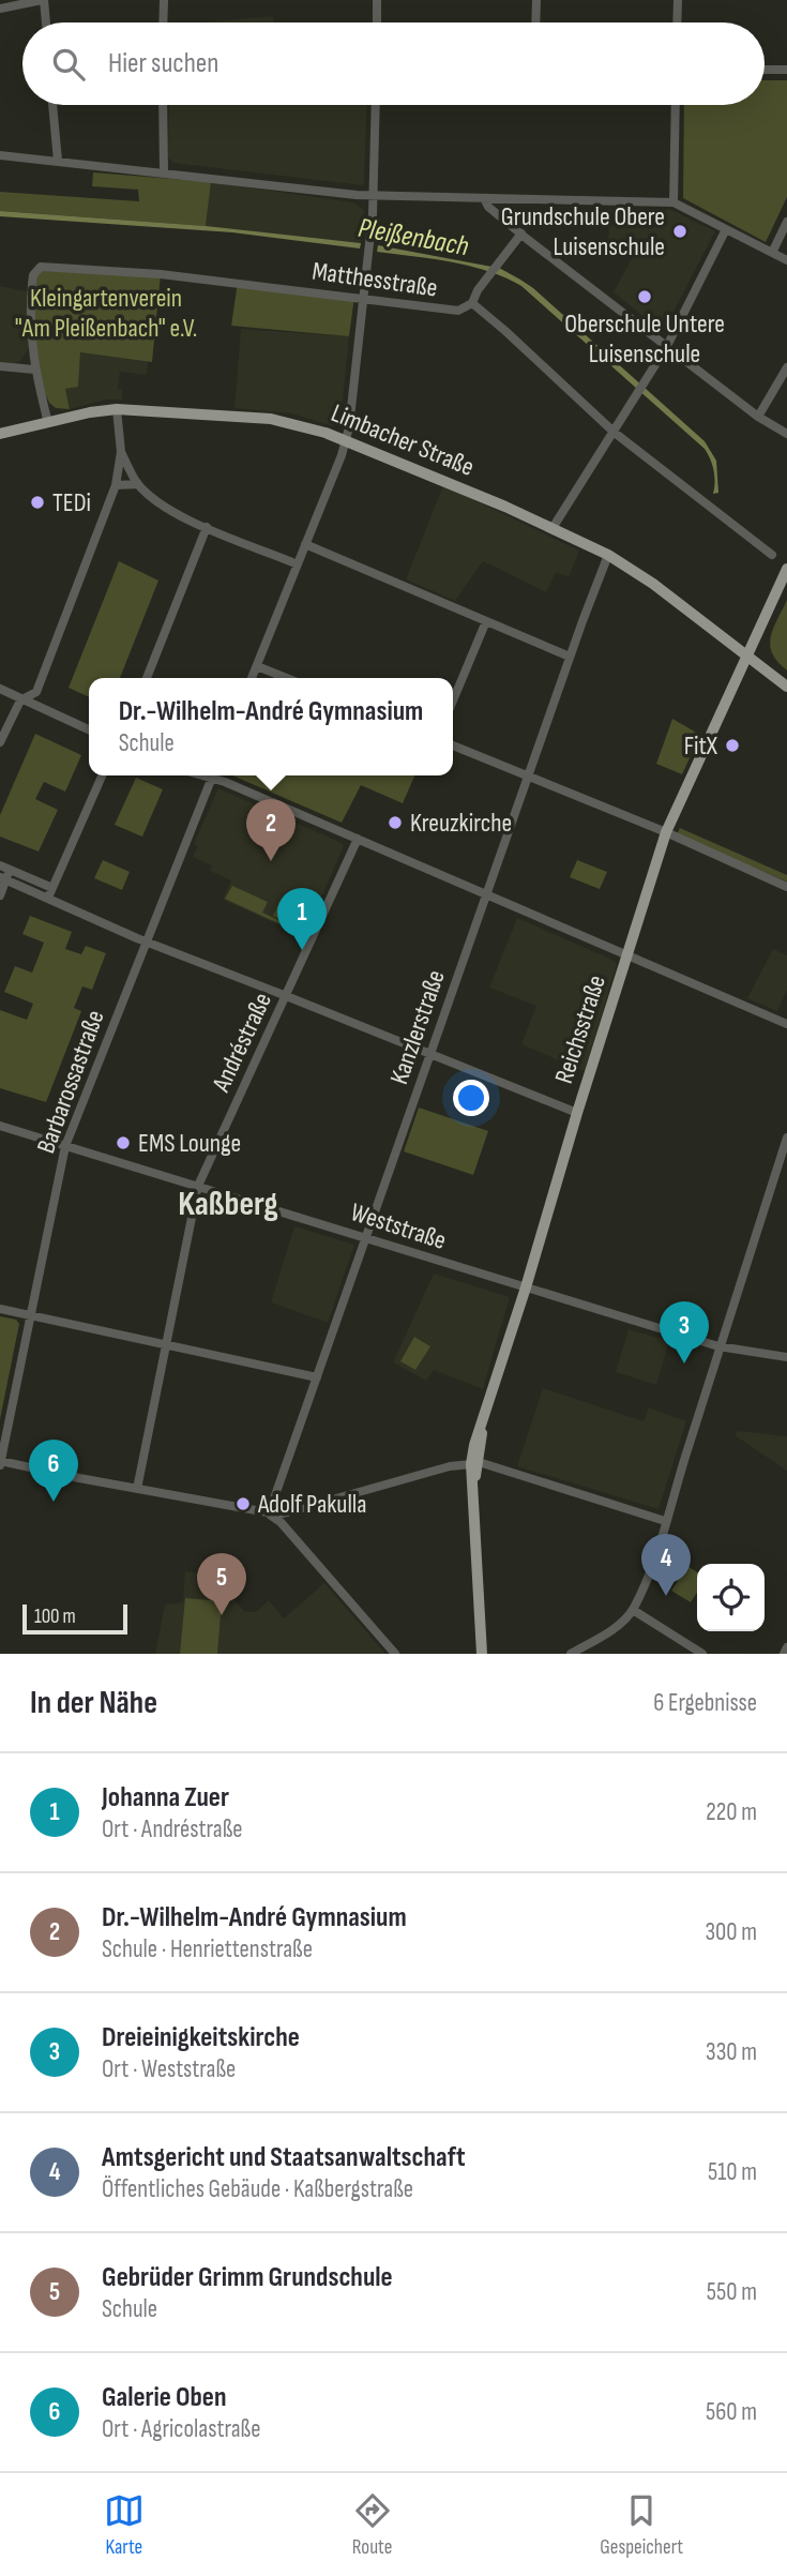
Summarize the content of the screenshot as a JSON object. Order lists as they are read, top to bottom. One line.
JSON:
{"streets":{"main road":["Limbacher Straße","Reichsstraße"],"street":["Matthesstraße","Kanzlerstraße","Andréstraße","Barbarossastraße","Weststraße"]},"crossings":[["Matthesstraße","Limbacher Straße"],["Limbacher Straße","Kanzlerstraße"],["Limbacher Straße","Reichsstraße"],["Kanzlerstraße","Weststraße"],["Reichsstraße","Weststraße"],["Andréstraße","Weststraße"],["Barbarossastraße","Weststraße"]],"districts":["Kaßberg"],"water":["Pleißenbach"],"parks":["Kleingartenverein \"Am Pleißenbach\" e.V."],"places":["Grundschule Obere Luisenschule","Oberschule Untere Luisenschule","TEDi","FitX","Kreuzkirche","EMS Lounge","Adolf Pakulla"],"scale_bar":"100 m","page":{"search":"Hier suchen","popup":["Dr.-Wilhelm-André Gymnasium","Schule"],"pins":["2","1","3","6","4","5"],"scale":"100 m","heading":["In der Nähe","6 Ergebnisse"],"list":[{"mark":"1","name":"Johanna Zuer","note":"Ort · Andréstraße","value":"220 m"},{"mark":"2","name":"Dr.-Wilhelm-André Gymnasium","note":"Schule · Henriettenstraße","value":"300 m"},{"mark":"3","name":"Dreieinigkeitskirche","note":"Ort · Weststraße","value":"330 m"},{"mark":"4","name":"Amtsgericht und Staatsanwaltschaft","note":"Öffentliches Gebäude · Kaßbergstraße","value":"510 m"},{"mark":"5","name":"Gebrüder Grimm Grundschule","note":"Schule","value":"550 m"},{"mark":"6","name":"Galerie Oben","note":"Ort · Agricolastraße","value":"560 m"}],"nav":["Karte","Route","Gespeichert"]}}
